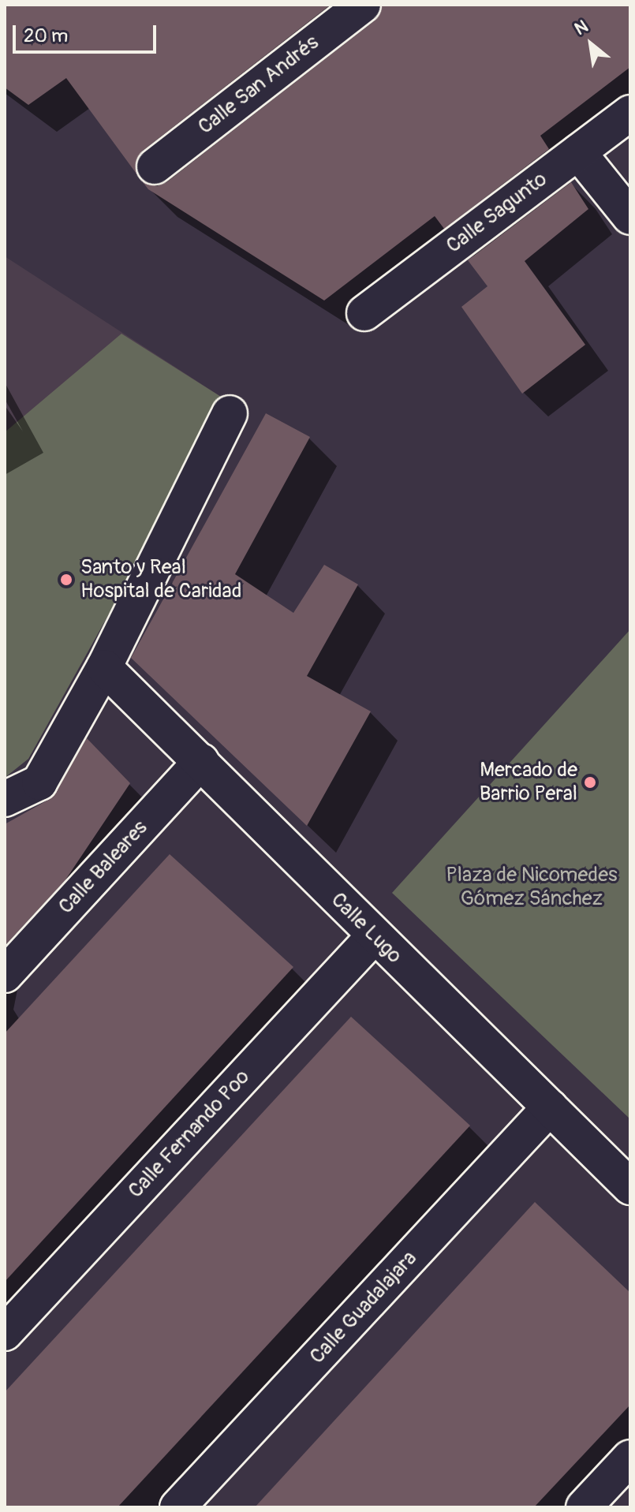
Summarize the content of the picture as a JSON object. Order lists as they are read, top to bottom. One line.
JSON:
{"streets":{"street":["Calle San Andrés","Calle Sagunto","Calle Baleares","Calle Lugo","Calle Fernando Poo","Calle Guadalajara"]},"crossings":[["Calle Baleares","Calle Lugo"],["Calle Lugo","Calle Fernando Poo"],["Calle Lugo","Calle Guadalajara"]],"parks":["Plaza de Nicomedes Gómez Sánchez"],"places":["Santo y Real Hospital de Caridad","Mercado de Barrio Peral"],"scale_bar":"20 m","north":"top left"}
